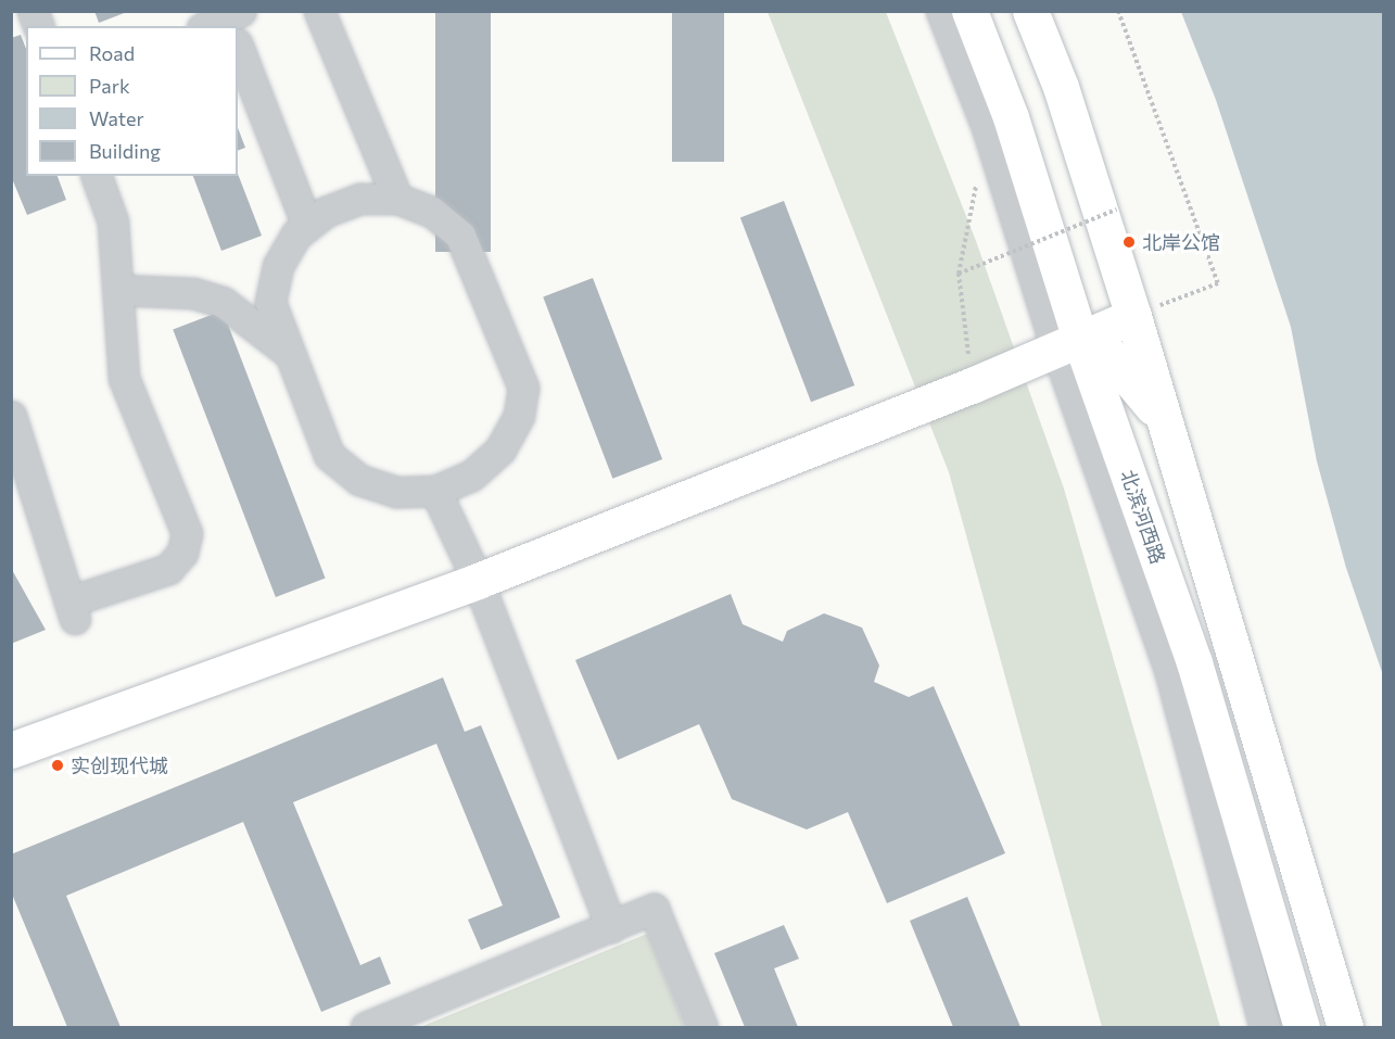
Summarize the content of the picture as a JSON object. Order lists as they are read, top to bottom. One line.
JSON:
{"streets":{"main road":["北滨河西路"]},"places":["北岸公馆","实创现代城"],"legend":["Road","Park","Water","Building"]}
